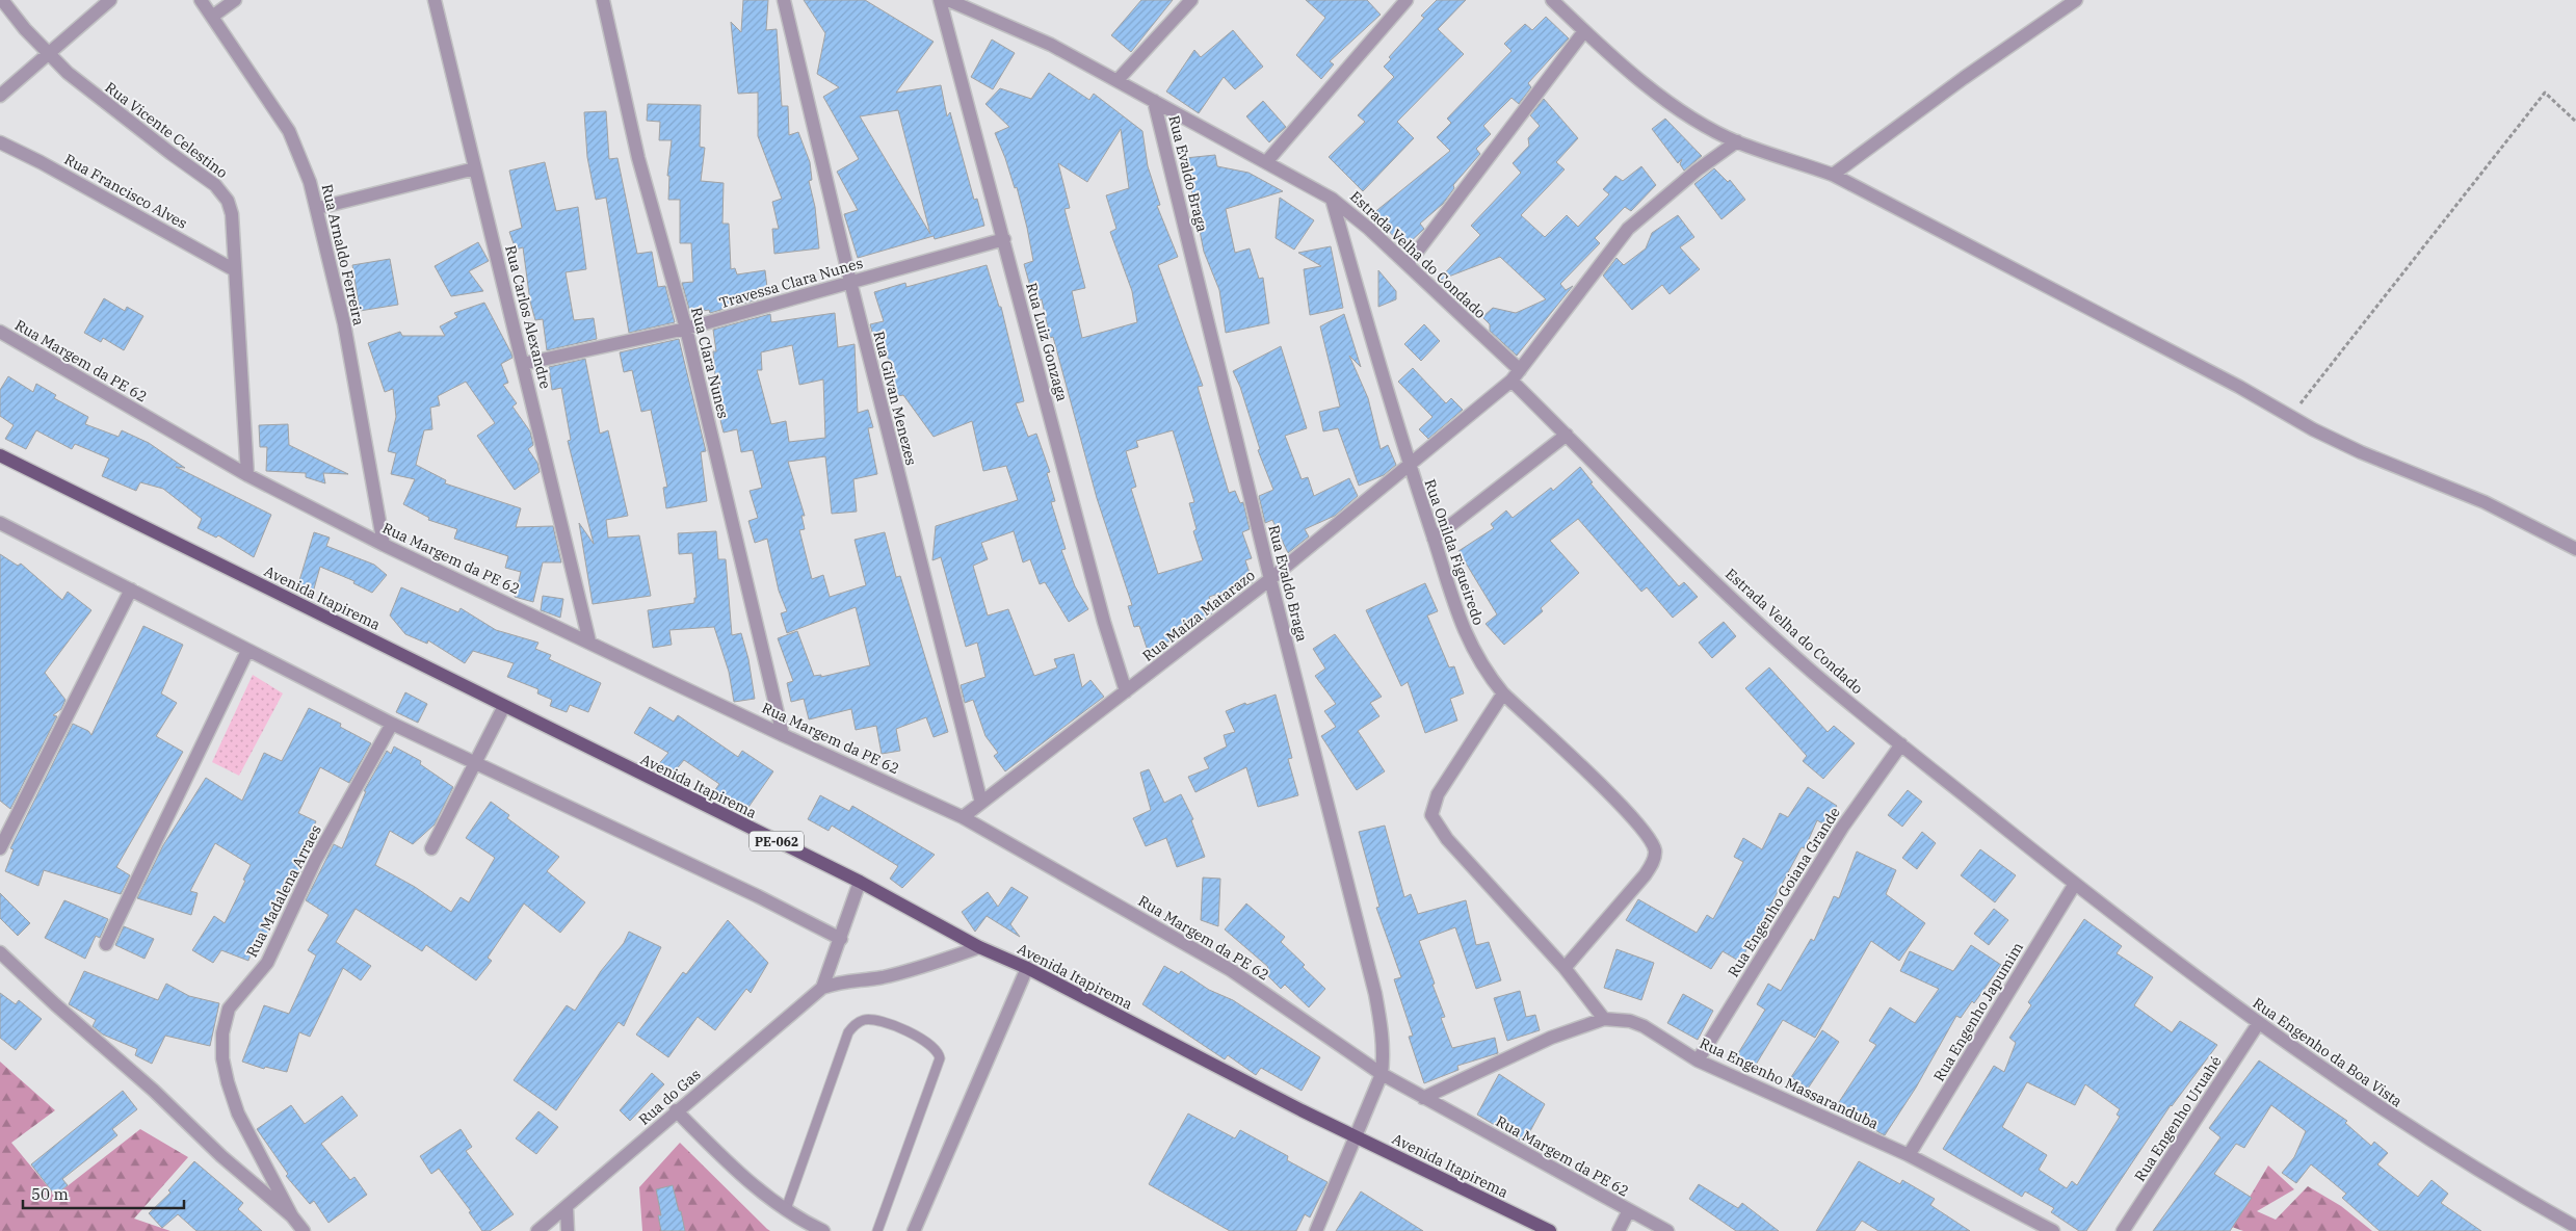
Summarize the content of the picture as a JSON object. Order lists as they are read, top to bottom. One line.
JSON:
{"streets":{"main road":["Avenida Itapirema","PE-062"],"street":["Rua Vicente Celestino","Rua Evaldo Braga","Rua Francisco Alves","Rua Arnaldo Ferreira","Estrada Velha do Condado","Travessa Clara Nunes","Rua Carlos Alexandre","Rua Luiz Gonzaga","Rua Margem da PE 62","Rua Clara Nunes","Rua Gilvan Menezes","Rua Onilda Figueiredo","Rua Maíza Matarazo","Rua Madalena Arraes","Rua Engenho Goiana Grande","Rua Engenho Japumim","Rua Engenho da Boa Vista","Rua Engenho Massaranduba","Rua do Gas","Rua Engenho Uruahé"]},"crossings":[["Rua Vicente Celestino","Rua Francisco Alves"],["Rua Vicente Celestino","Rua Margem da PE 62"],["Rua Evaldo Braga","Estrada Velha do Condado"],["Rua Evaldo Braga","Rua Margem da PE 62"],["Rua Evaldo Braga","Avenida Itapirema"],["Rua Evaldo Braga","Rua Maíza Matarazo"],["Rua Arnaldo Ferreira","Rua Margem da PE 62"],["Estrada Velha do Condado","Rua Onilda Figueiredo"],["Estrada Velha do Condado","Rua Maíza Matarazo"],["Estrada Velha do Condado","Rua Engenho Goiana Grande"],["Estrada Velha do Condado","Rua Engenho Japumim"],["Estrada Velha do Condado","Rua Engenho da Boa Vista"],["Travessa Clara Nunes","Rua Carlos Alexandre"],["Travessa Clara Nunes","Rua Luiz Gonzaga"],["Travessa Clara Nunes","Rua Clara Nunes"],["Travessa Clara Nunes","Rua Gilvan Menezes"],["Rua Carlos Alexandre","Rua Margem da PE 62"],["Rua Luiz Gonzaga","Rua Maíza Matarazo"],["Rua Margem da PE 62","Rua Clara Nunes"],["Rua Margem da PE 62","Rua Maíza Matarazo"],["Rua Margem da PE 62","Rua Engenho Massaranduba"],["Rua Gilvan Menezes","Rua Maíza Matarazo"],["Rua Onilda Figueiredo","Rua Maíza Matarazo"],["Avenida Itapirema","Rua do Gas"],["Rua Engenho Goiana Grande","Rua Engenho Massaranduba"],["Rua Engenho Japumim","Rua Engenho da Boa Vista"],["Rua Engenho Japumim","Rua Engenho Massaranduba"],["Rua Engenho da Boa Vista","Rua Engenho Uruahé"]],"scale_bar":"50 m"}
